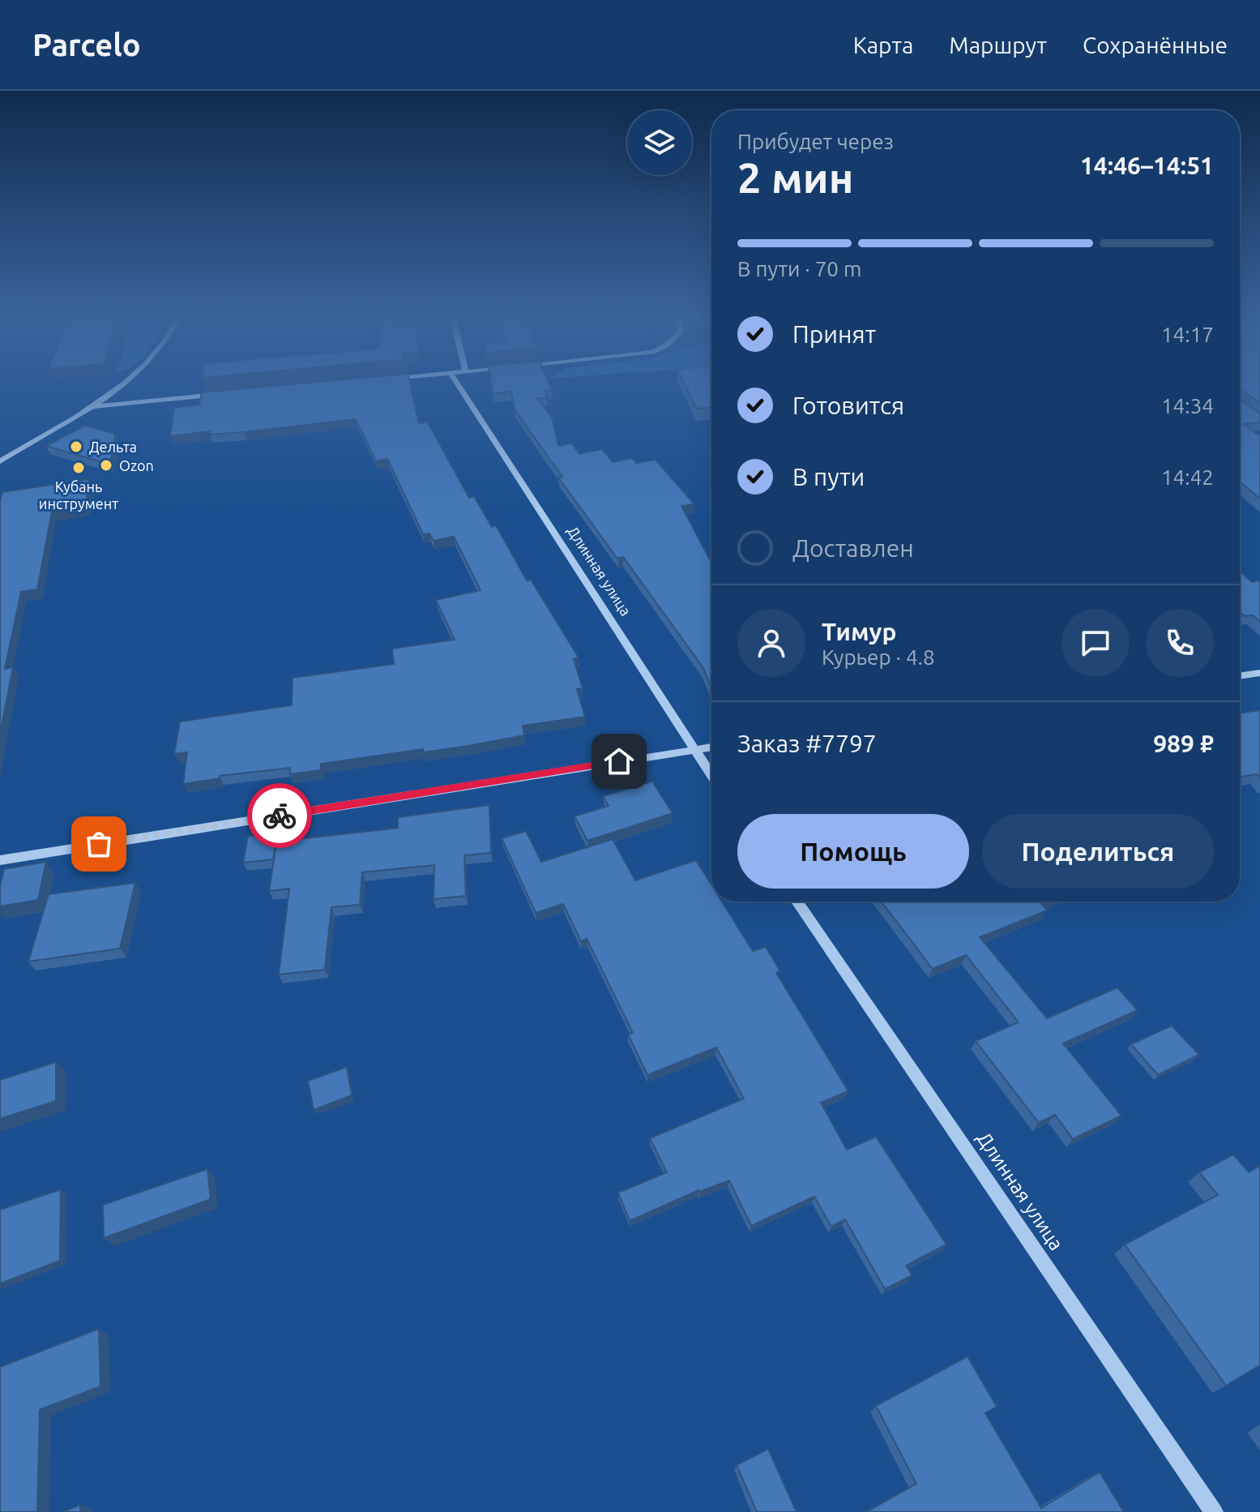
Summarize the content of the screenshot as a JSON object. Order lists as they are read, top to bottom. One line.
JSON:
{"streets":{"street":["Длинная улица"]},"places":["Дельта","Ozon","Кубань инструмент"],"page":{"header":"Parcelo","nav":["Карта","Маршрут","Сохранённые"],"heading":["2 мин","Прибудет через","14:46–14:51"],"panel":["Тимур","Курьер · 4.8","Заказ #7797","989 ₽"],"bar":"В пути · 70 m","list":[["Принят","14:17"],["Готовится","14:34"],["В пути","14:42"],"Доставлен"],"buttons":["Помощь","Поделиться"]}}
